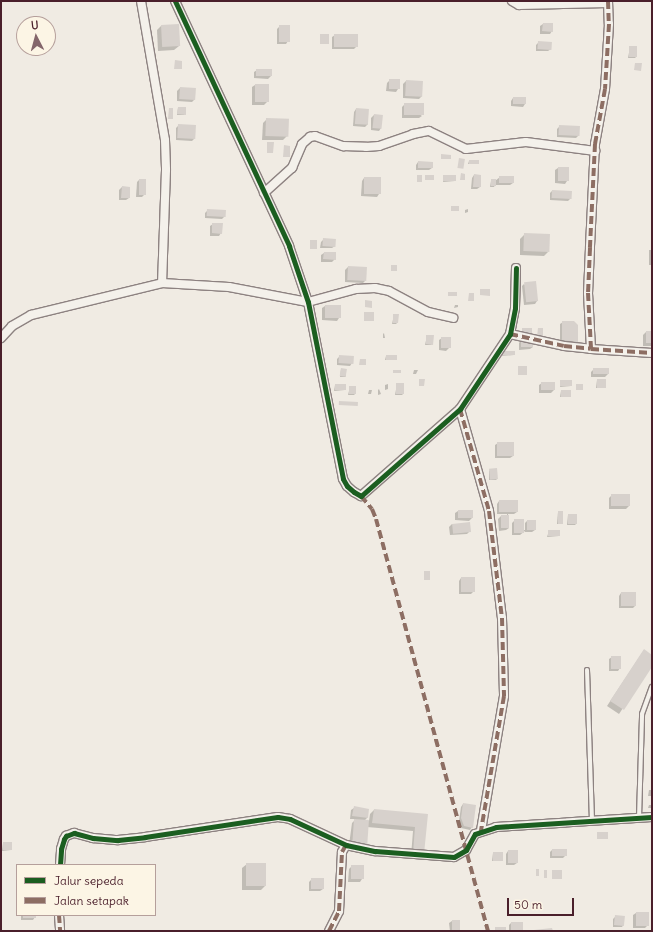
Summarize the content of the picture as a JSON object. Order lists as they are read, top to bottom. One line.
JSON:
{"legend":["Jalur sepeda","Jalan setapak"],"scale_bar":"50 m","north":"top"}
